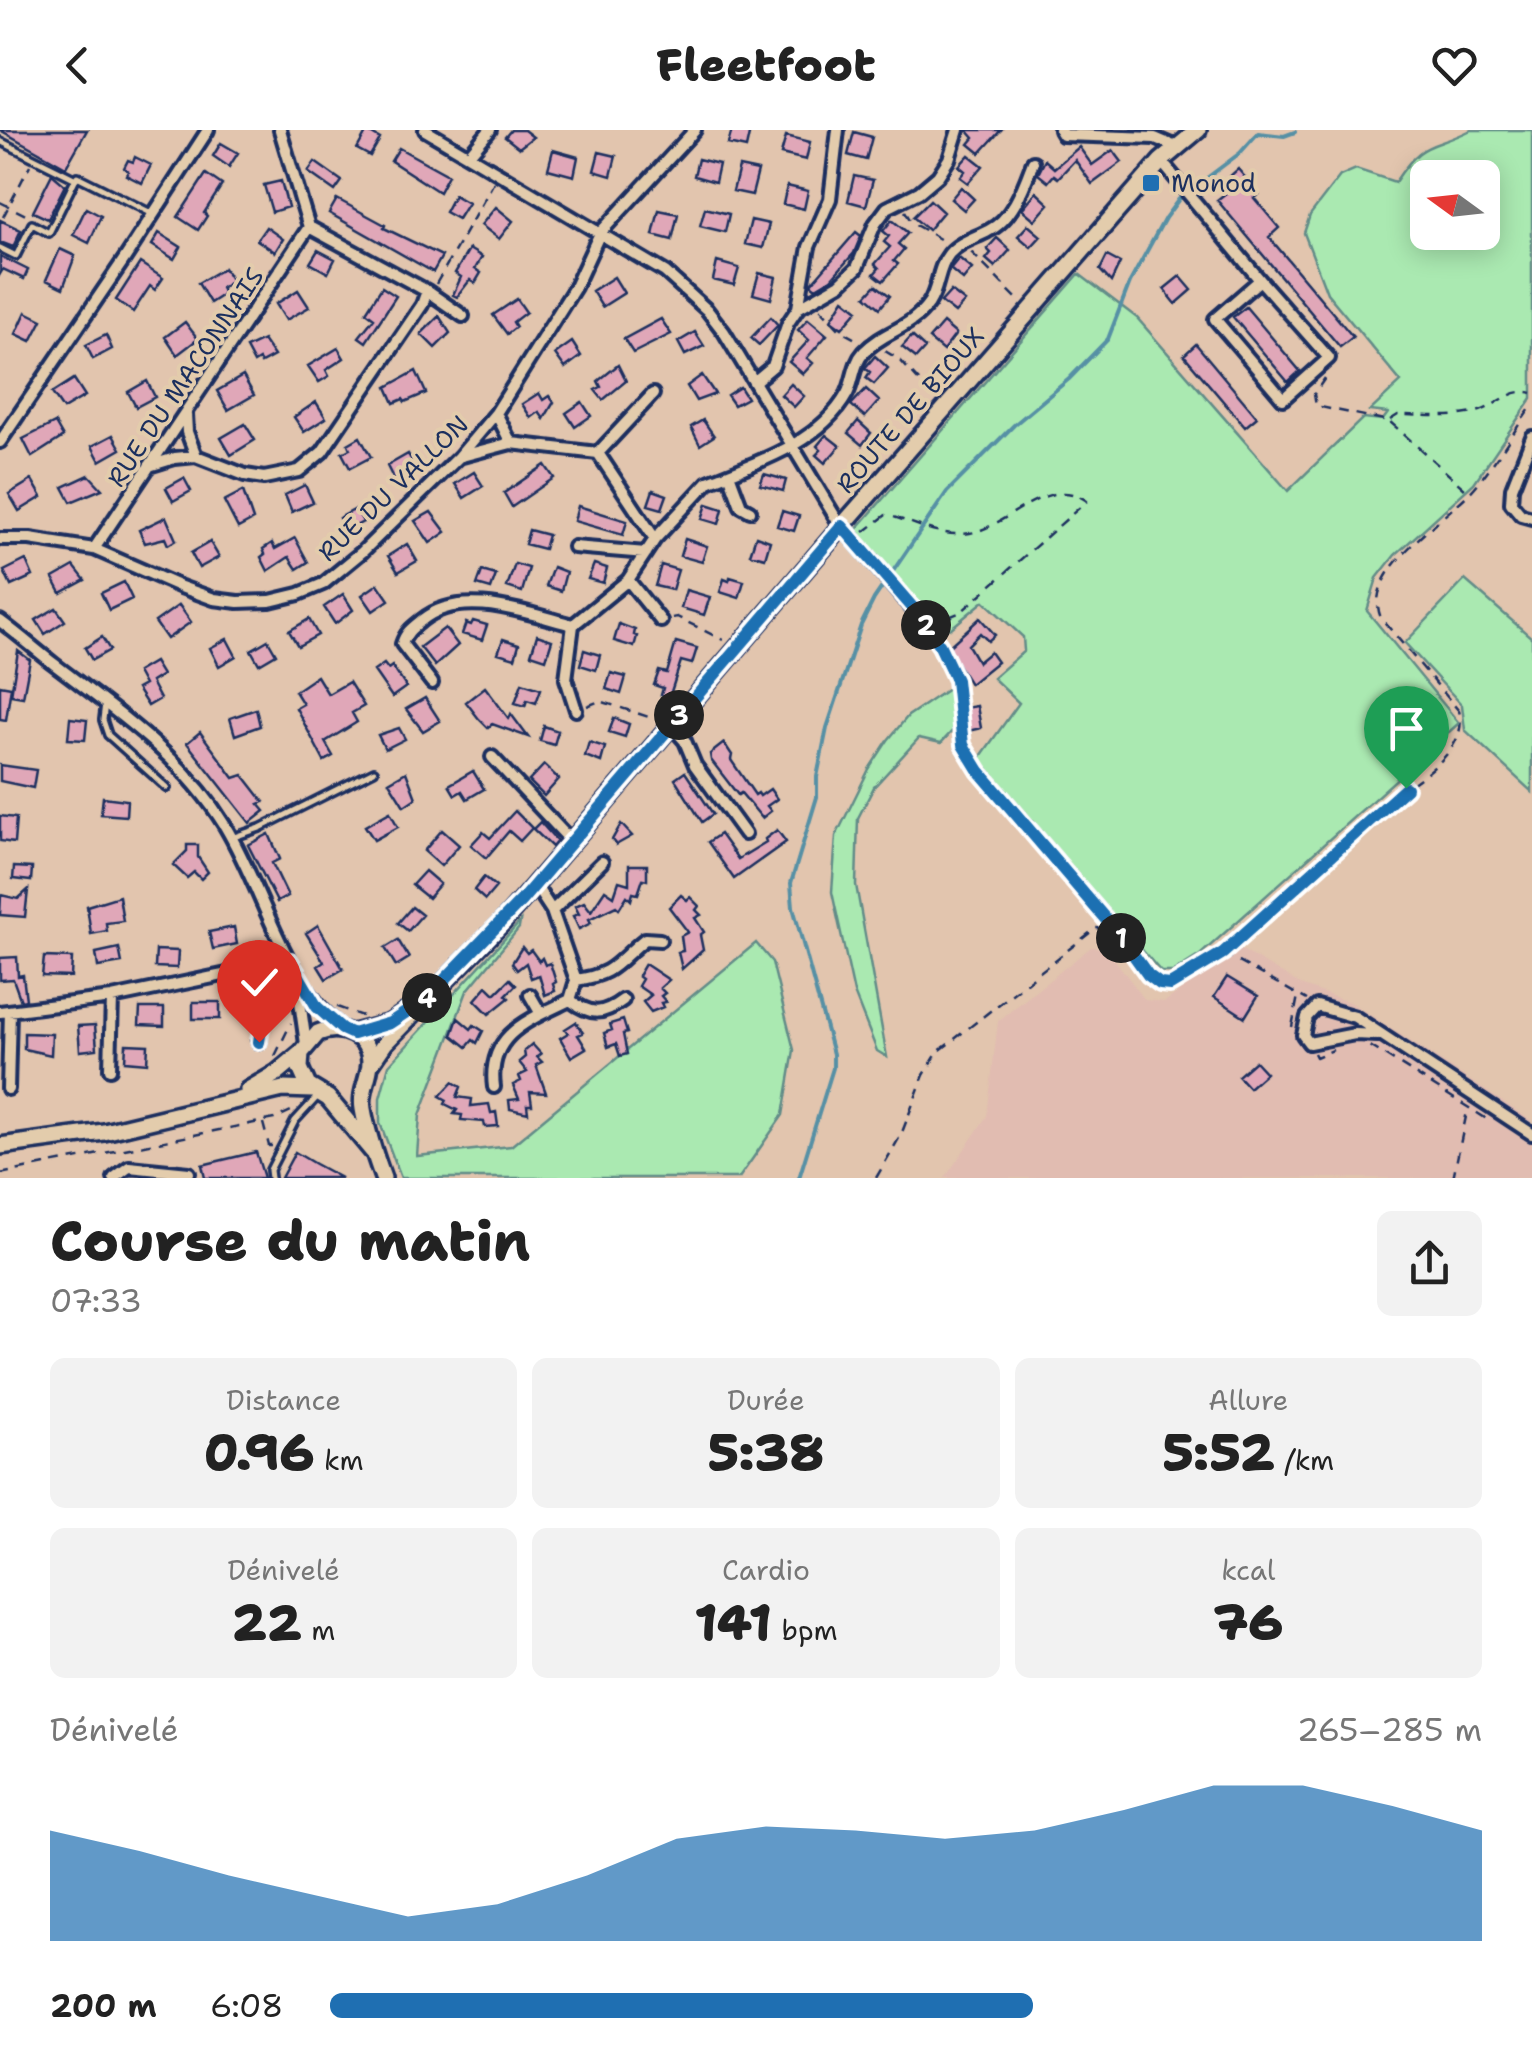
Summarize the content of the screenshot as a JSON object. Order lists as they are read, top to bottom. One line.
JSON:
{"streets":{"main road":["ROUTE DE BIOUX"],"street":["RUE DU MACONNAIS","RUE DU VALLON"]},"crossings":[["RUE DU MACONNAIS","RUE DU VALLON"]],"places":{"transit":["Monod"]},"north":"left","page":{"header":"Fleetfoot","pins":["2","3","1","4"],"heading":["Course du matin","07:33"],"stats":[["Distance","0.96 km"],["Durée","5:38"],["Allure","5:52 /km"],["Dénivelé","22 m"],["Cardio","141 bpm"],["kcal","76"]],"chart":["Dénivelé","265–285 m"],"list":[{"name":"200 m","note":"6:08"}]}}
